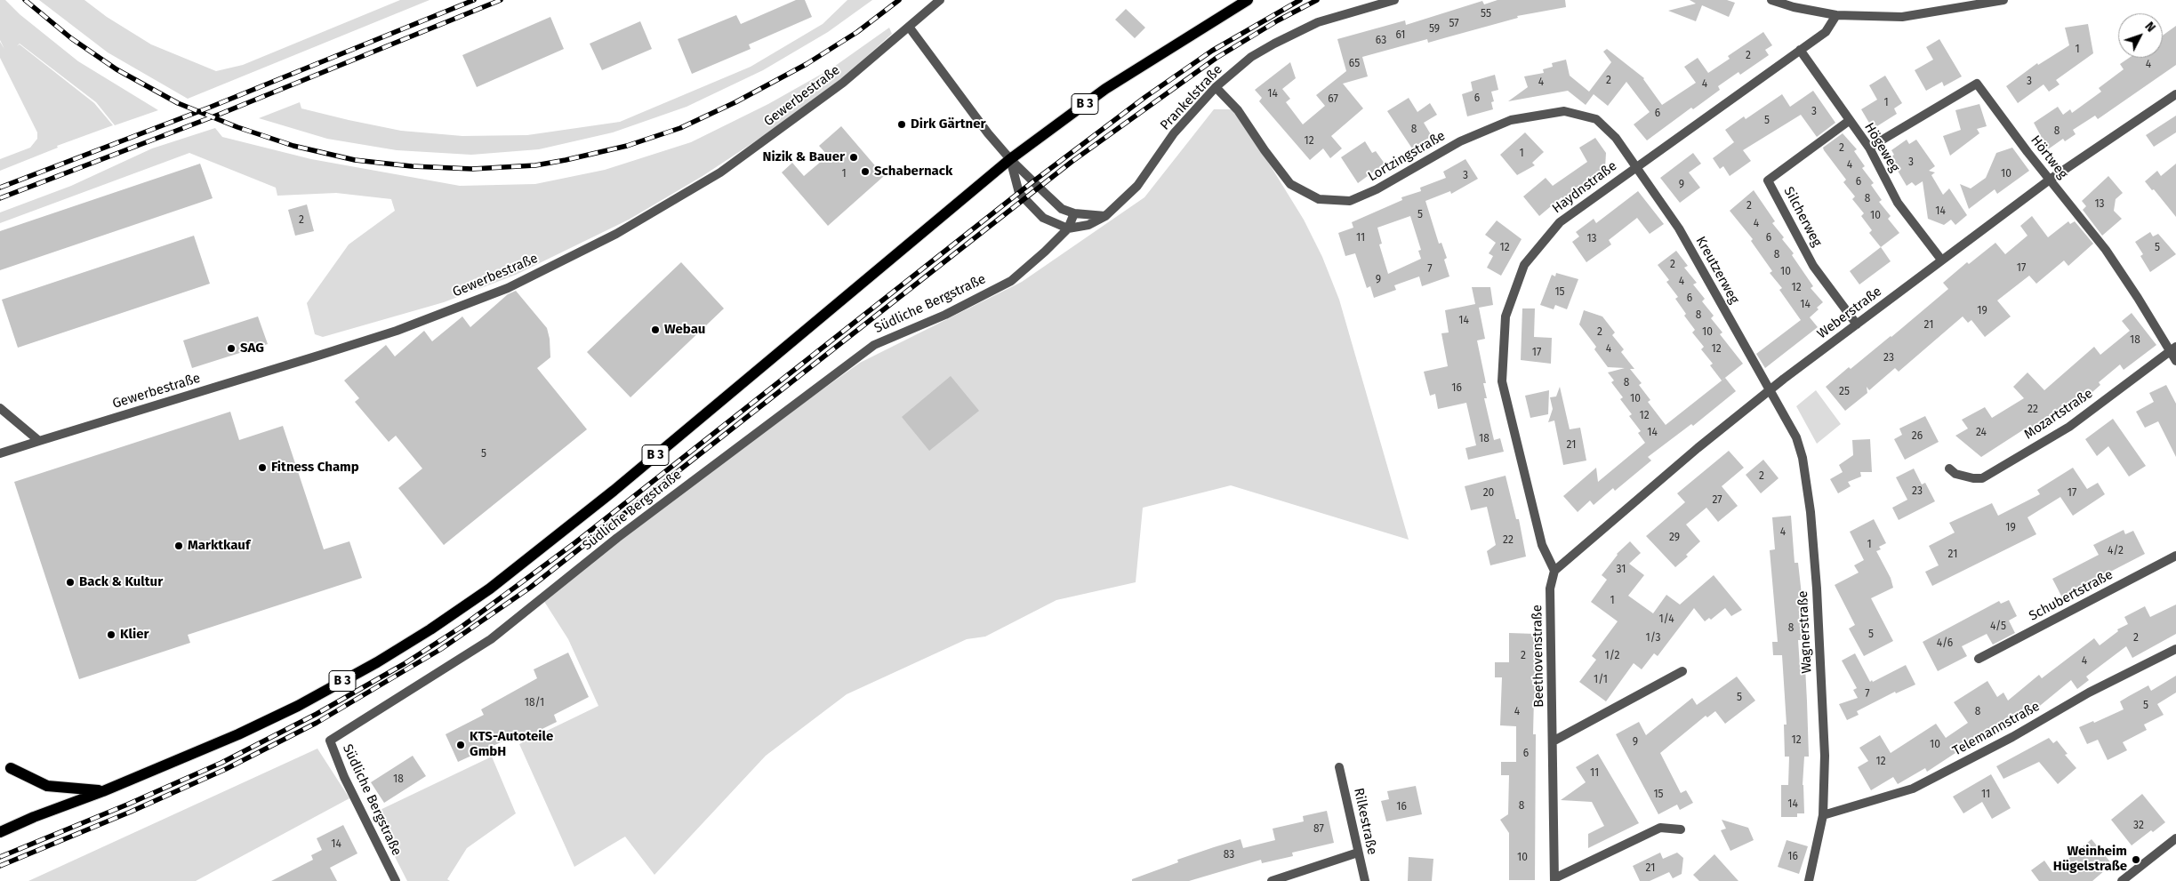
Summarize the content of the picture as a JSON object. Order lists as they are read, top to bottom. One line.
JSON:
{"streets":{"main road":["B 3"],"street":["Gewerbestraße","Prankelstraße","Högeweg","Lortzingstraße","Hörtweg","Haydnstraße","Silcherweg","Kreutzerweg","Südliche Bergstraße","Weberstraße","Mozartstraße","Schubertstraße","Wagnerstraße","Beethovenstraße","Telemannstraße","Rilkestraße"]},"crossings":[["Prankelstraße","Lortzingstraße"],["Prankelstraße","Südliche Bergstraße"],["Högeweg","Hörtweg"],["Högeweg","Haydnstraße"],["Högeweg","Silcherweg"],["Högeweg","Weberstraße"],["Lortzingstraße","Haydnstraße"],["Lortzingstraße","Kreutzerweg"],["Hörtweg","Weberstraße"],["Hörtweg","Mozartstraße"],["Haydnstraße","Kreutzerweg"],["Haydnstraße","Weberstraße"],["Haydnstraße","Beethovenstraße"],["Silcherweg","Weberstraße"],["Kreutzerweg","Weberstraße"],["Kreutzerweg","Wagnerstraße"],["Weberstraße","Wagnerstraße"],["Weberstraße","Beethovenstraße"],["Wagnerstraße","Telemannstraße"]],"places":["Dirk Gärtner","Nizik & Bauer","Schabernack","Webau","SAG","Fitness Champ","Marktkauf","Back & Kultur","Klier","KTS-Autoteile GmbH","Weinheim Hügelstraße"],"house_numbers":["55","57","59","61","63","1","2","65","4","2","3","4","4","14","6","67","1","3","6","5","8","8","12","2","1","3","4","1","10","3","6","9","8","13","2","14","5","10","2","4","11","6","13","12","5","8","2","17","7","10","9","4","12","15","6","14","19","8","14","21","2","10","18","4","12","17","23","8","16","25","10","22","12","14","24","26","18","21","5","2","23","20","17","27","19","4","29","22","1","4/2","21","31","1","1/4","4/5","8","5","1/3","2","4/6","2","1/2","4","1/1","7","5","18/1","5","4","8","12","9","10","6","12","11","18","15","11","14","8","16","32","87","14","83","16","10","21"],"north":"top right"}
